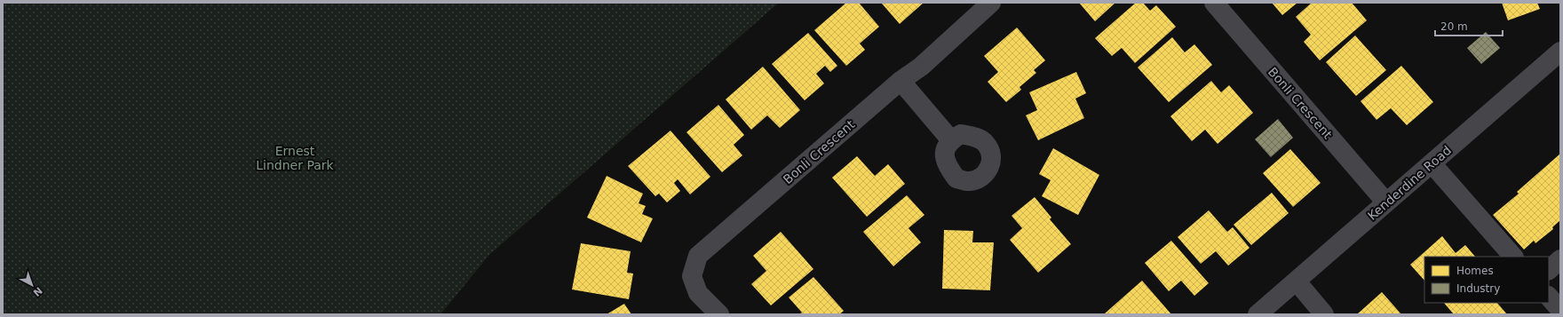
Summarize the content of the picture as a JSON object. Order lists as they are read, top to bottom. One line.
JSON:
{"streets":{"street":["Bonli Crescent","Kenderdine Road"]},"crossings":[["Bonli Crescent","Kenderdine Road"]],"parks":["Ernest Lindner Park"],"legend":["Homes","Industry"],"scale_bar":"20 m","north":"bottom right"}
